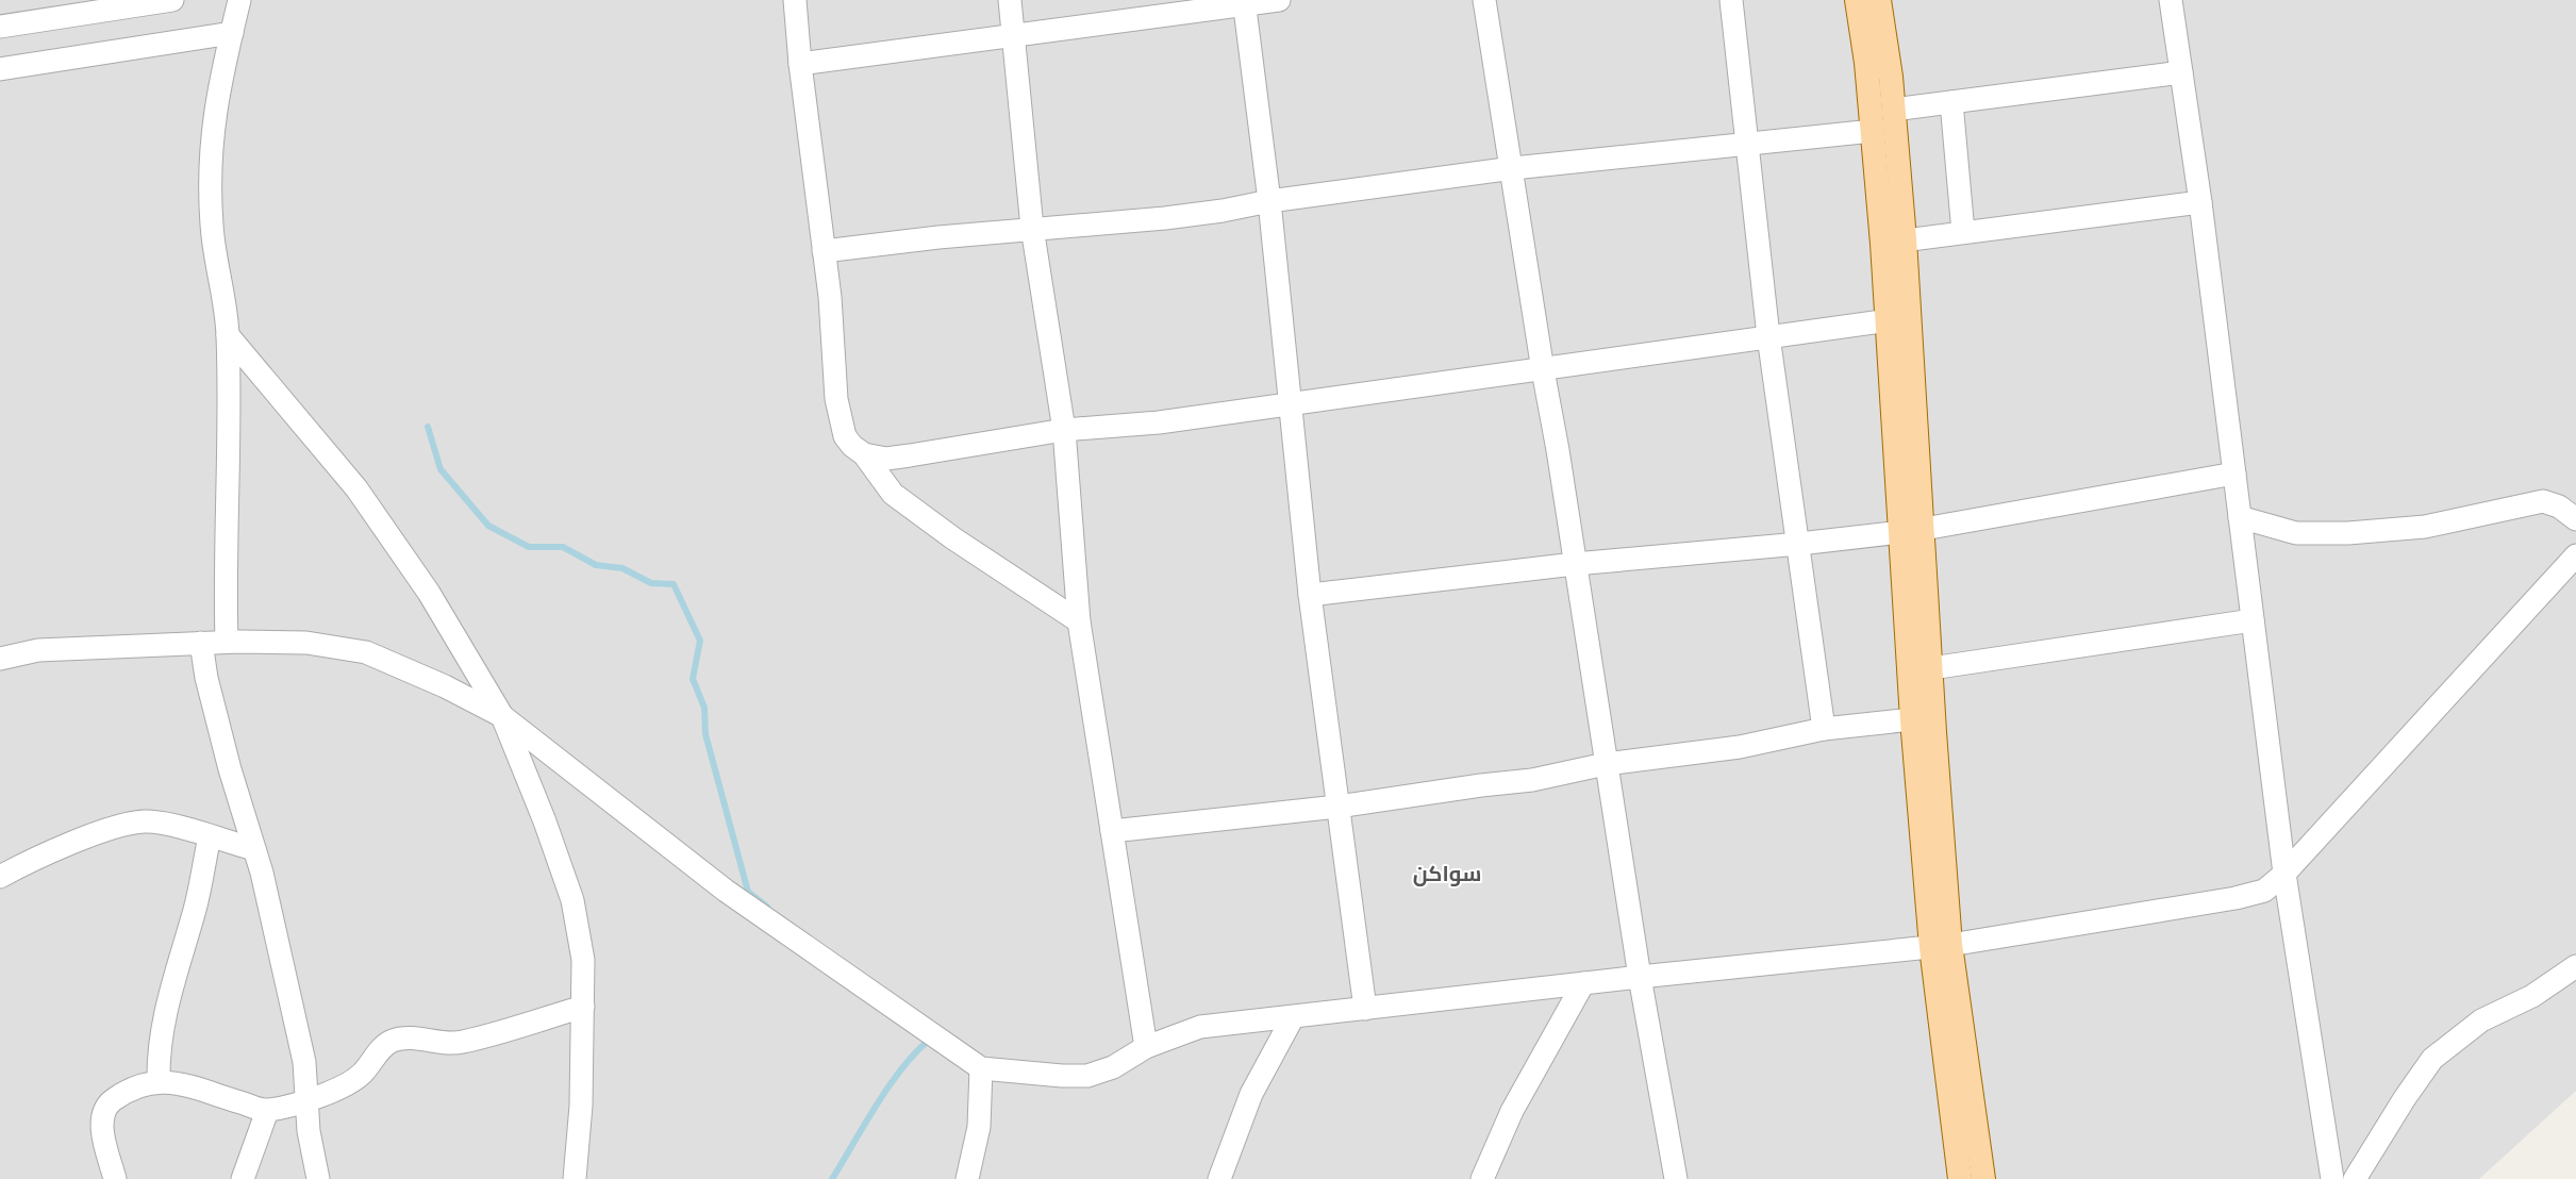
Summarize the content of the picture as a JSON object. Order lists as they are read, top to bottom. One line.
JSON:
{"districts":["سواكن"]}
